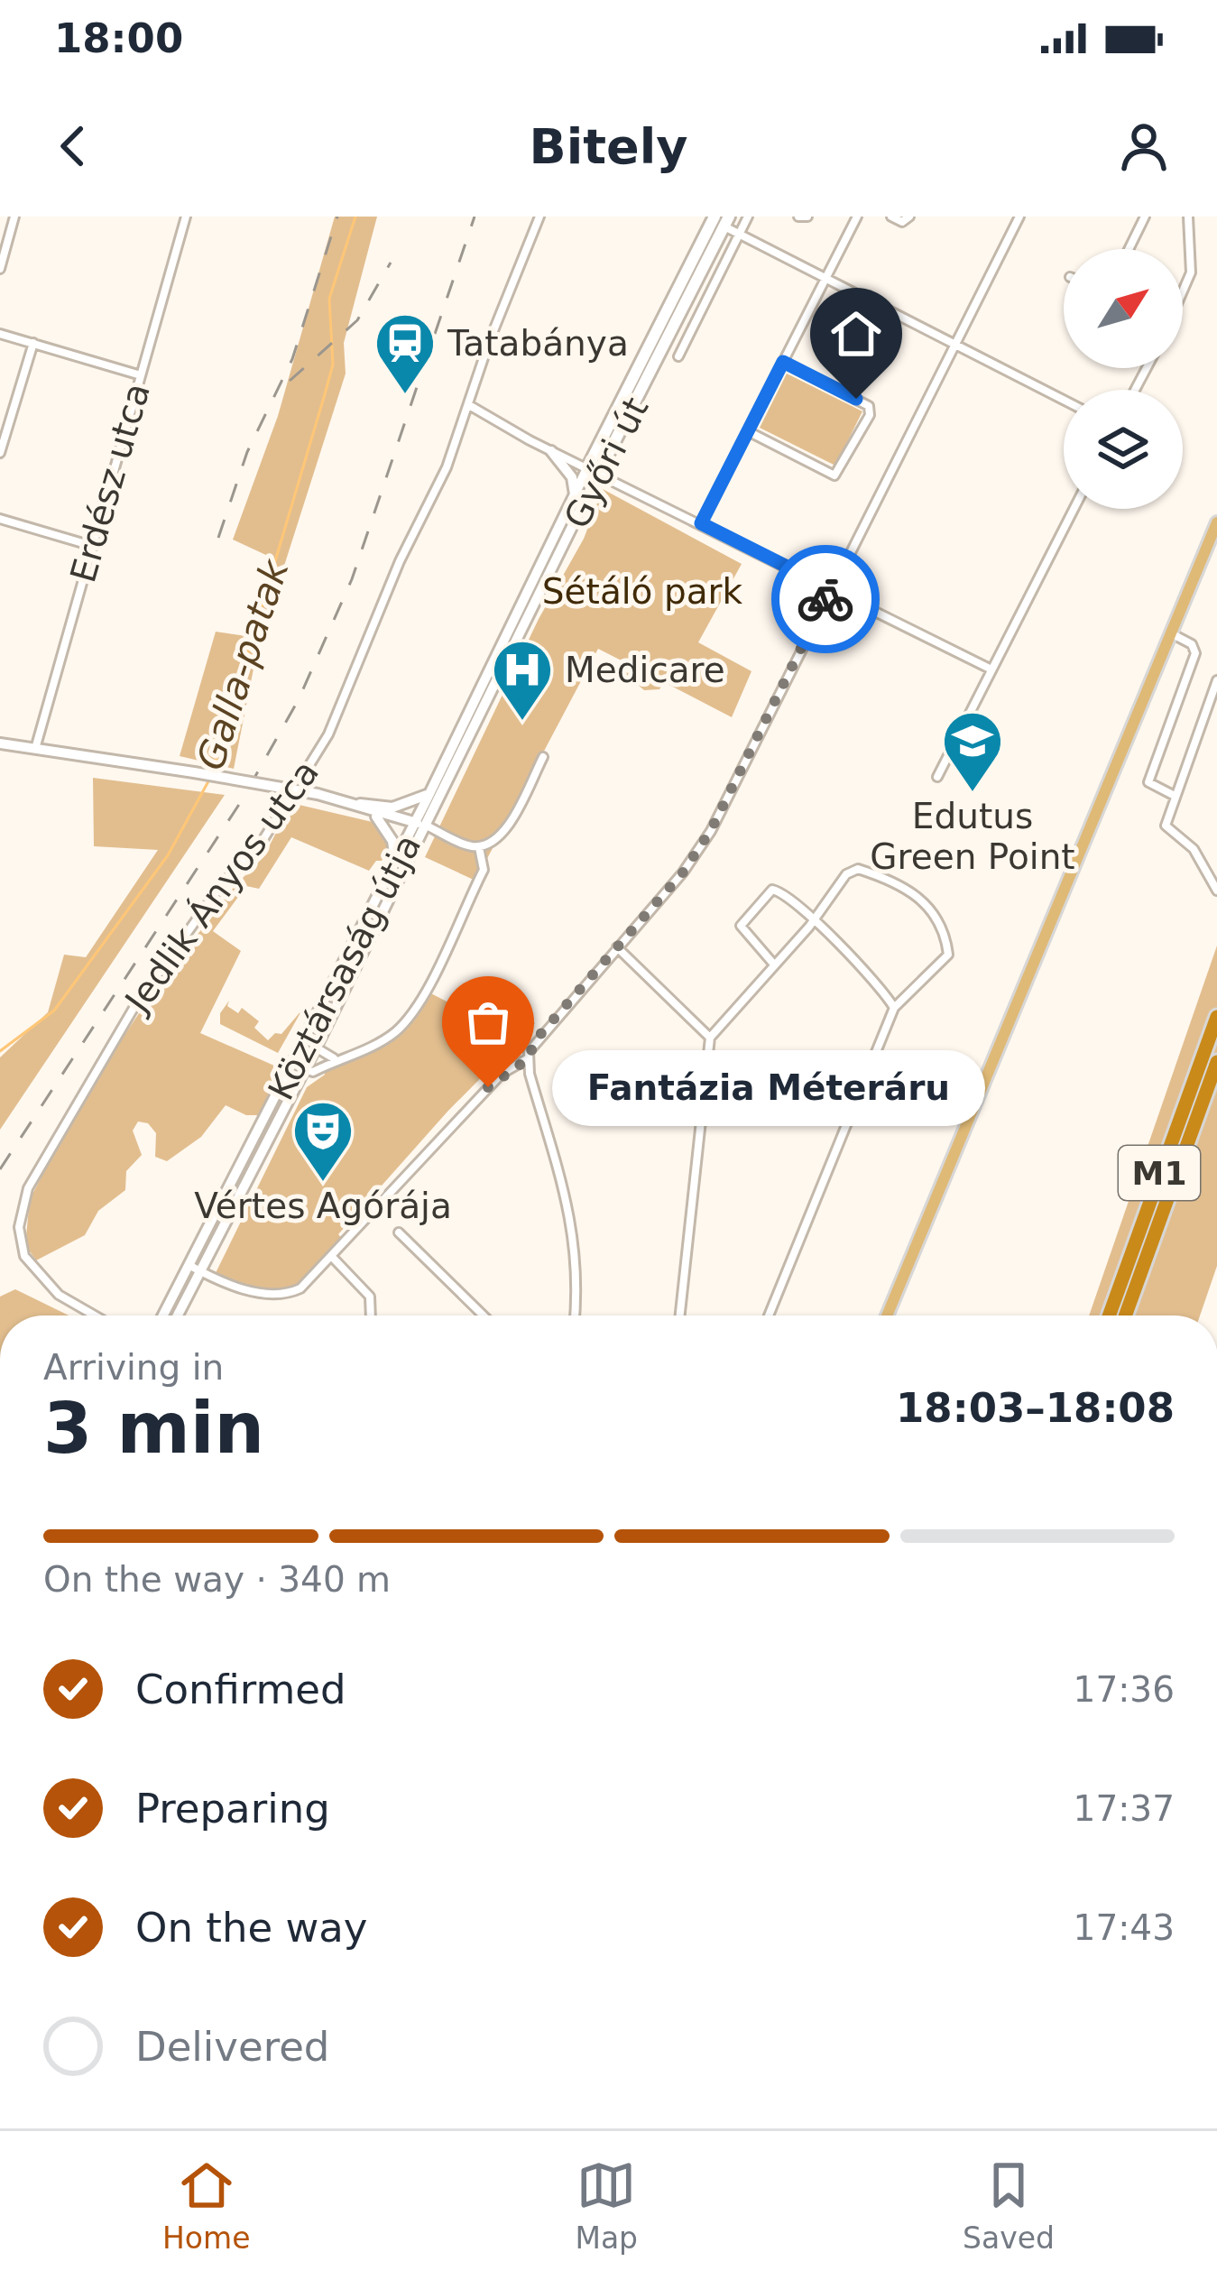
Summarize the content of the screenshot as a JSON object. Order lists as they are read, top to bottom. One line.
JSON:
{"streets":{"highway":["M1"],"main road":["Győri út"],"street":["Erdész utca","Jedlik Ányos utca","Köztársaság útja"]},"crossings":[["Győri út","Köztársaság útja"]],"water":["Galla-patak"],"parks":["Sétáló park"],"places":{"station":["Tatabánya"],"hospital":["Medicare"],"school or university":["Edutus Green Point"],"other":["Fantázia Méteráru"],"theatre":["Vértes Agórája"]},"north":"top right","page":{"status":"18:00","header":"Bitely","bubble":"Fantázia Méteráru","heading":["3 min","Arriving in","18:03–18:08"],"bar":"On the way · 340 m","list":[["Confirmed","17:36"],["Preparing","17:37"],["On the way","17:43"],"Delivered"],"tabs":["Home","Map","Saved"]}}
